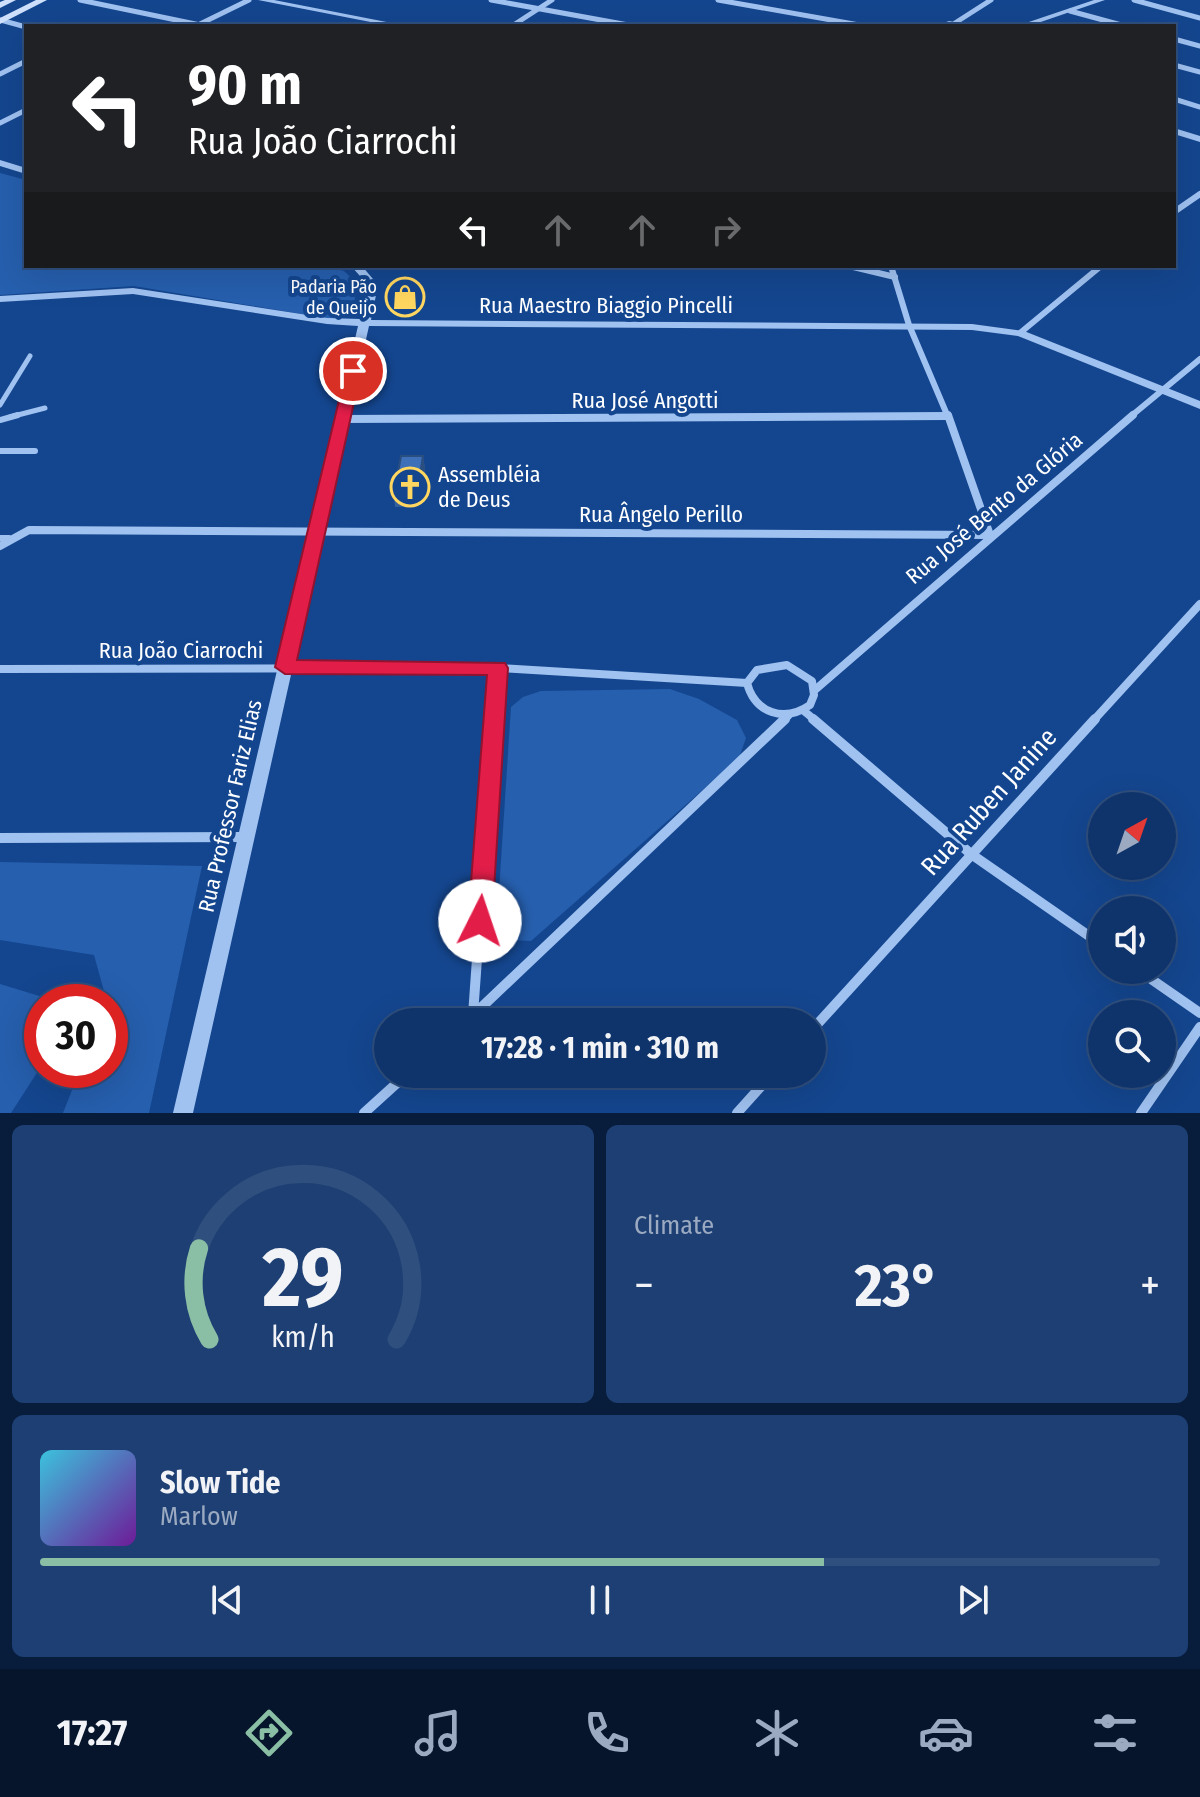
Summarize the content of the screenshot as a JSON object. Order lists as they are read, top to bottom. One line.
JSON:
{"streets":{"street":["Rua Maestro Biaggio Pincelli","Rua José Angotti","Rua José Bento da Glória","Rua Ângelo Perillo","Rua João Ciarrochi","Rua Ruben Janine","Rua Professor Fariz Elias"]},"crossings":[["Rua Maestro Biaggio Pincelli","Rua José Bento da Glória"],["Rua Maestro Biaggio Pincelli","Rua Professor Fariz Elias"],["Rua José Angotti","Rua Professor Fariz Elias"],["Rua José Bento da Glória","Rua Ângelo Perillo"],["Rua José Bento da Glória","Rua João Ciarrochi"],["Rua Ângelo Perillo","Rua Professor Fariz Elias"],["Rua João Ciarrochi","Rua Professor Fariz Elias"]],"places":{"shop":["Padaria Pão de Queijo"],"church":["Assembléia de Deus"]},"north":"top right","page":{"turn":["90 m","Rua João Ciarrochi"],"limit":"30","trip":"17:28 · 1 min · 310 m","tile":"Climate","heat":["−","23°","+"],"song":["Slow Tide","Marlow"],"tabs":"17:27","gauge":["29","km/h"]}}
